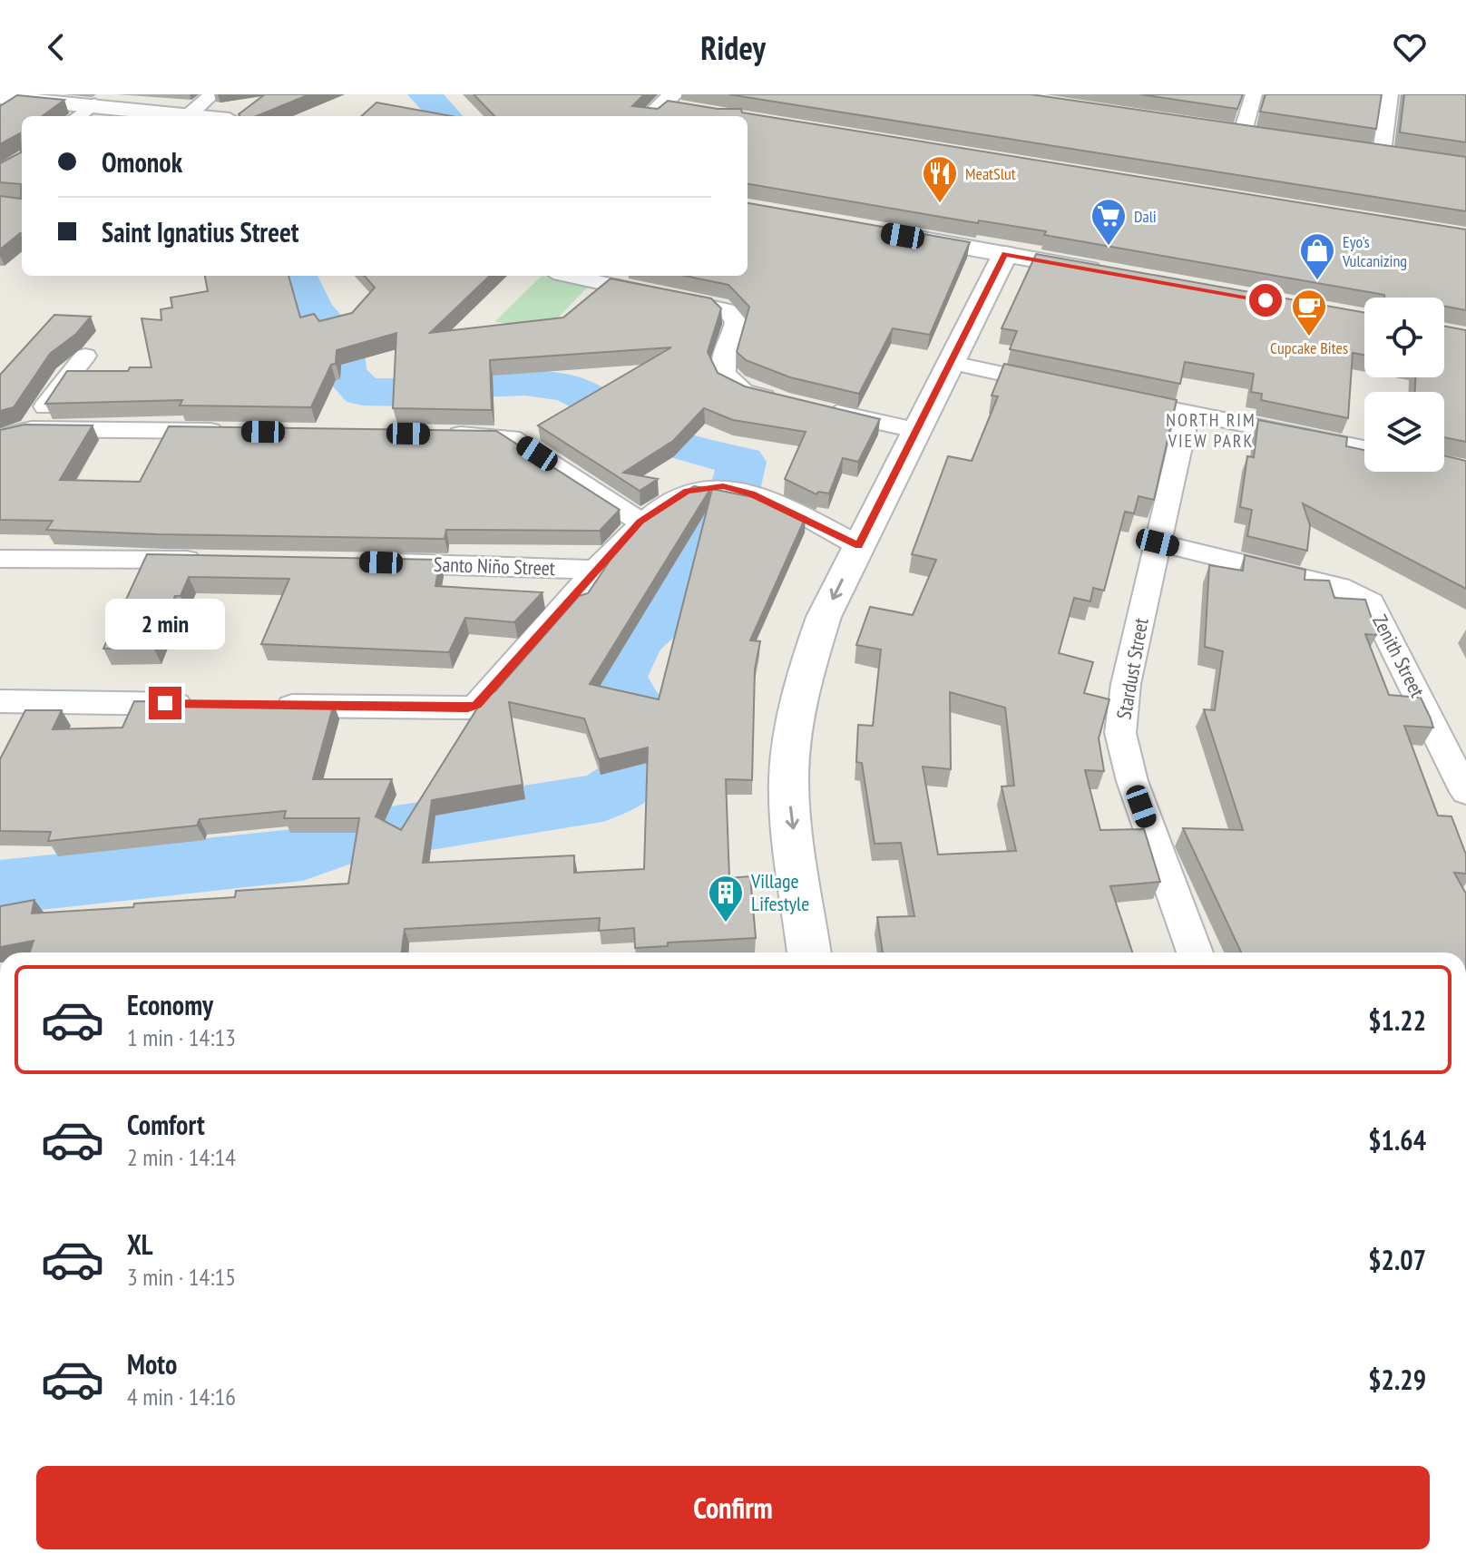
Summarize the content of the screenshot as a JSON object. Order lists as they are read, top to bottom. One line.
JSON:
{"streets":{"street":["Santo Niño Street","Zenith Street","Stardust Street"]},"crossings":[["Zenith Street","Stardust Street"]],"districts":["NORTH RIM VIEW PARK"],"places":{"restaurant":["MeatSlut"],"supermarket":["Dali"],"shop":["Eyo's Vulcanizing"],"cafe":["Cupcake Bites"],"building":["Village Lifestyle"]},"page":{"header":"Ridey","banner":["Omonok","Saint Ignatius Street"],"bubble":"2 min","list":[{"name":"Economy","note":"1 min · 14:13","value":"$1.22"},{"name":"Comfort","note":"2 min · 14:14","value":"$1.64"},{"name":"XL","note":"3 min · 14:15","value":"$2.07"},{"name":"Moto","note":"4 min · 14:16","value":"$2.29"}],"buttons":"Confirm"}}
